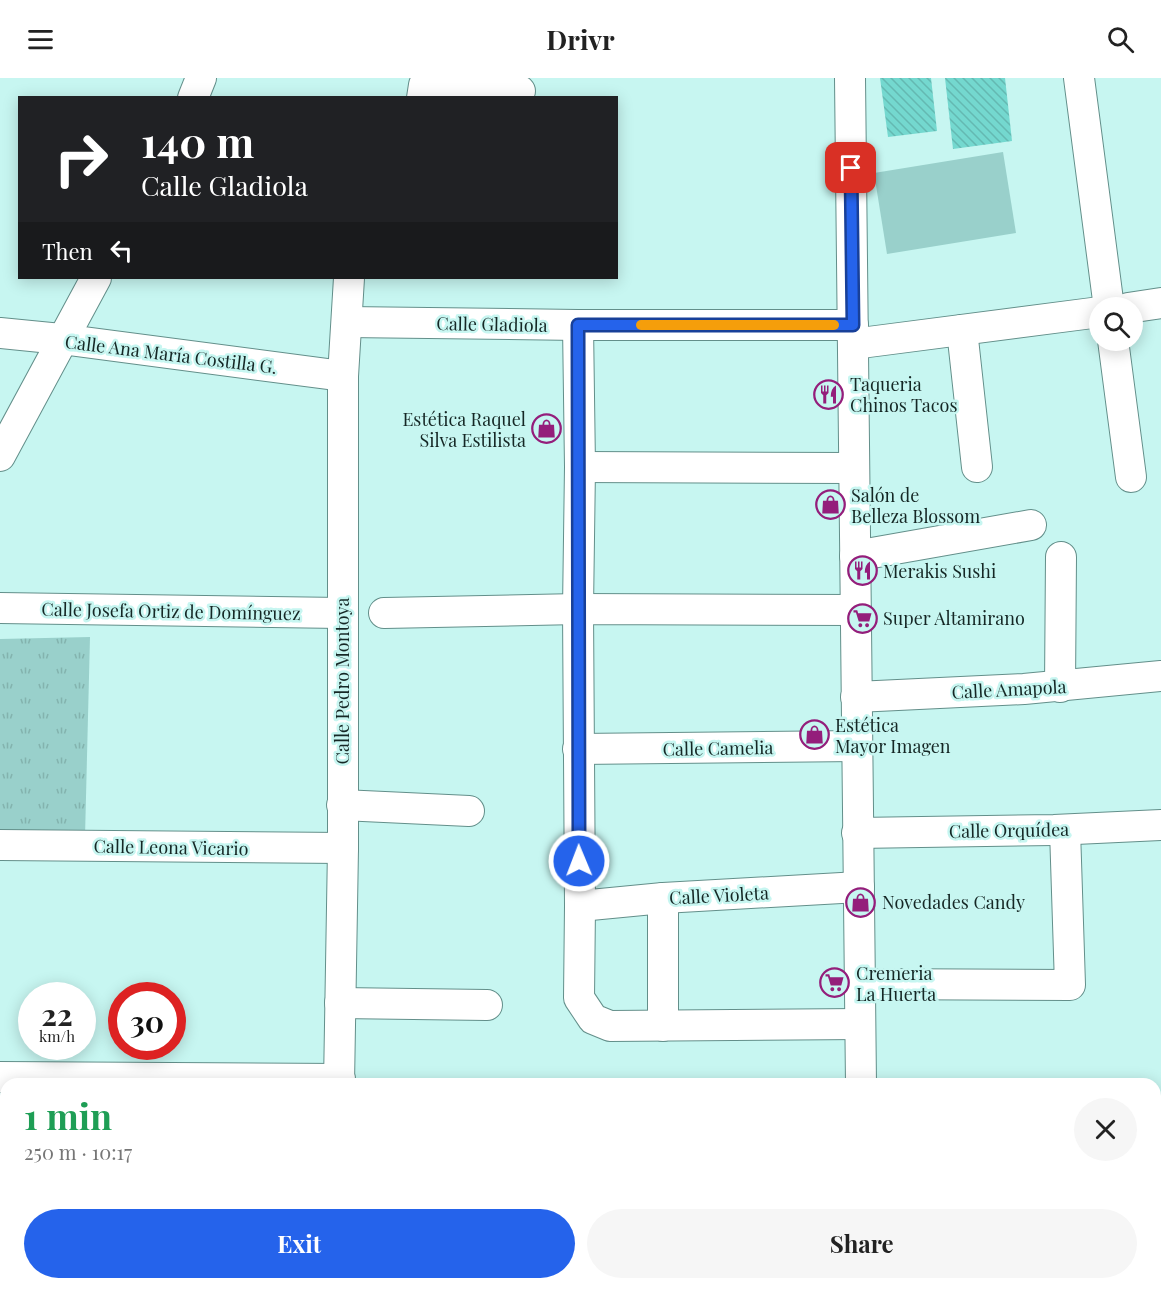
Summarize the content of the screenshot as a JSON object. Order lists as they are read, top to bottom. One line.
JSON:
{"streets":{"street":["Calle Gladiola","Calle Ana María Costilla G.","Calle Josefa Ortiz de Domínguez","Calle Pedro Montoya","Calle Amapola","Calle Camelia","Calle Orquídea","Calle Leona Vicario","Calle Violeta"]},"crossings":[["Calle Gladiola","Calle Pedro Montoya"],["Calle Ana María Costilla G.","Calle Pedro Montoya"],["Calle Josefa Ortiz de Domínguez","Calle Pedro Montoya"],["Calle Pedro Montoya","Calle Leona Vicario"]],"places":{"restaurant":["Taqueria Chinos Tacos","Merakis Sushi"],"shop":["Estética Raquel Silva Estilista","Salón de Belleza Blossom","Estética Mayor Imagen","Novedades Candy"],"supermarket":["Super Altamirano","Cremeria La Huerta"]},"page":{"header":"Drivr","turn":["140 m","Calle Gladiola"],"then":"Then","speed":"22 km/h","limit":"30","heading":["1 min","250 m · 10:17"],"buttons":["Exit","Share"]}}
